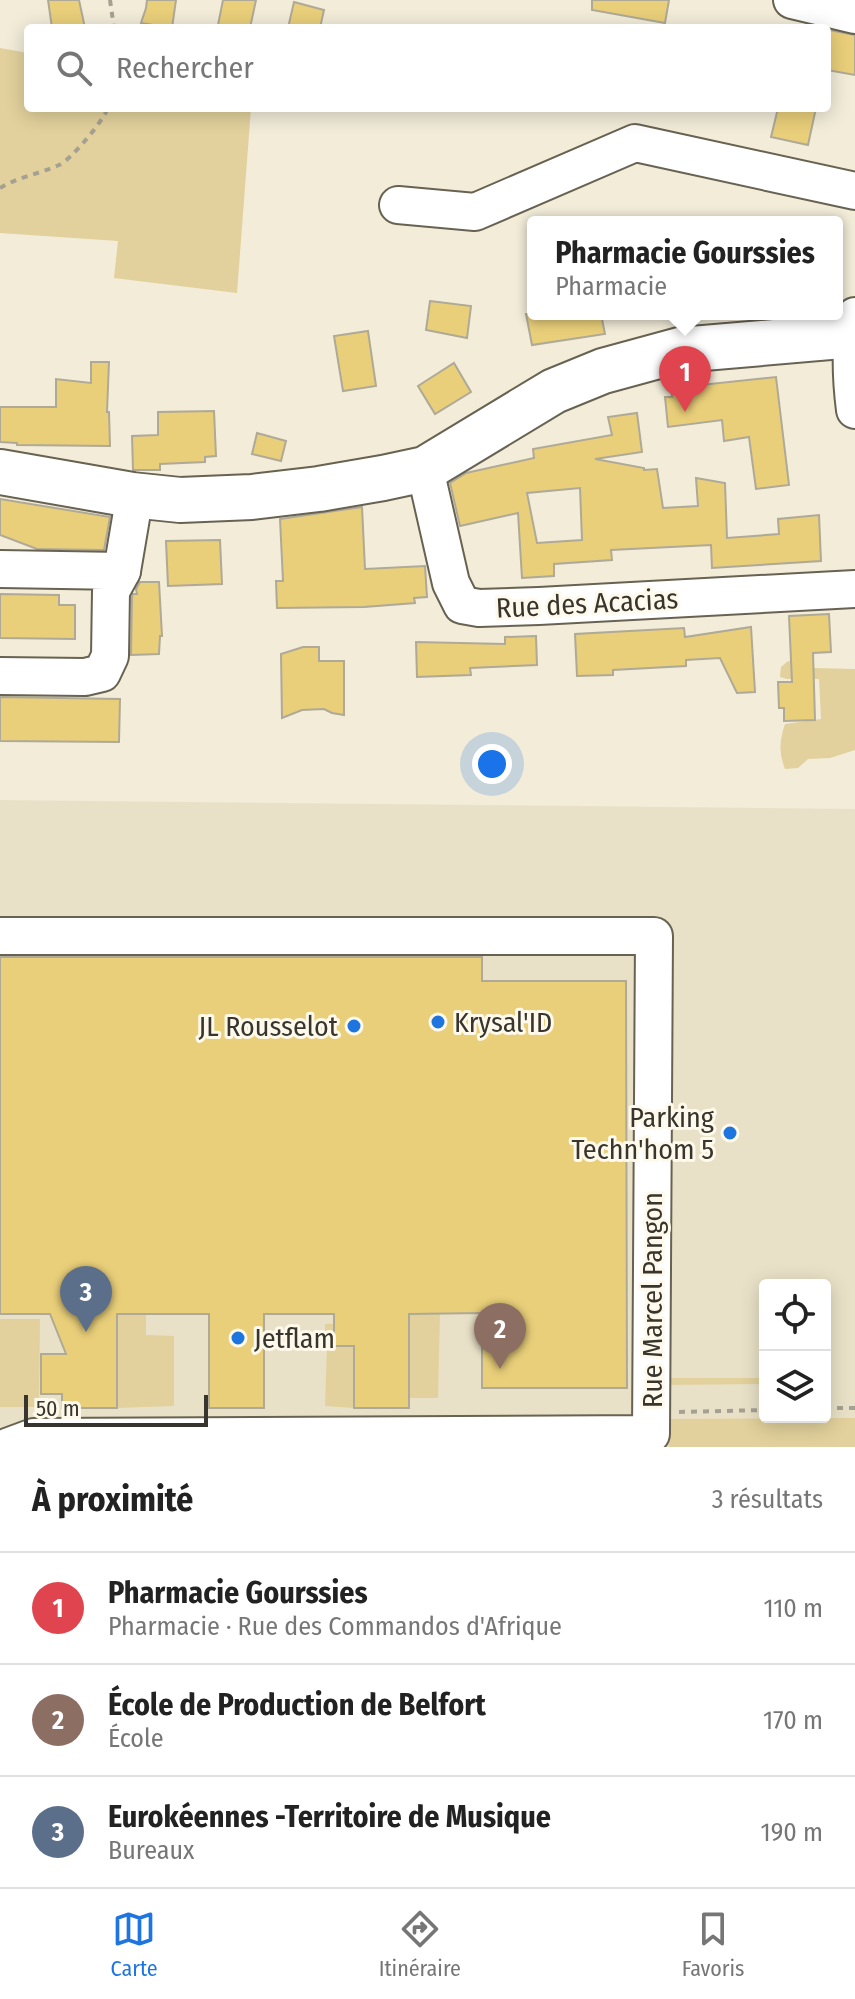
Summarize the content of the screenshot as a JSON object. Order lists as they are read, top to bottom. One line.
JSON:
{"streets":{"street":["Rue des Acacias","Rue Marcel Pangon"]},"places":["Krysal'ID","JL Rousselot","Parking Techn'hom 5","Jetflam"],"scale_bar":"50 m","page":{"search":"Rechercher","popup":["Pharmacie Gourssies","Pharmacie"],"pins":["1","3","2"],"scale":"50 m","heading":["À proximité","3 résultats"],"list":[{"mark":"1","name":"Pharmacie Gourssies","note":"Pharmacie · Rue des Commandos d'Afrique","value":"110 m"},{"mark":"2","name":"École de Production de Belfort","note":"École","value":"170 m"},{"mark":"3","name":"Eurokéennes -Territoire de Musique","note":"Bureaux","value":"190 m"}],"nav":["Carte","Itinéraire","Favoris"]}}
